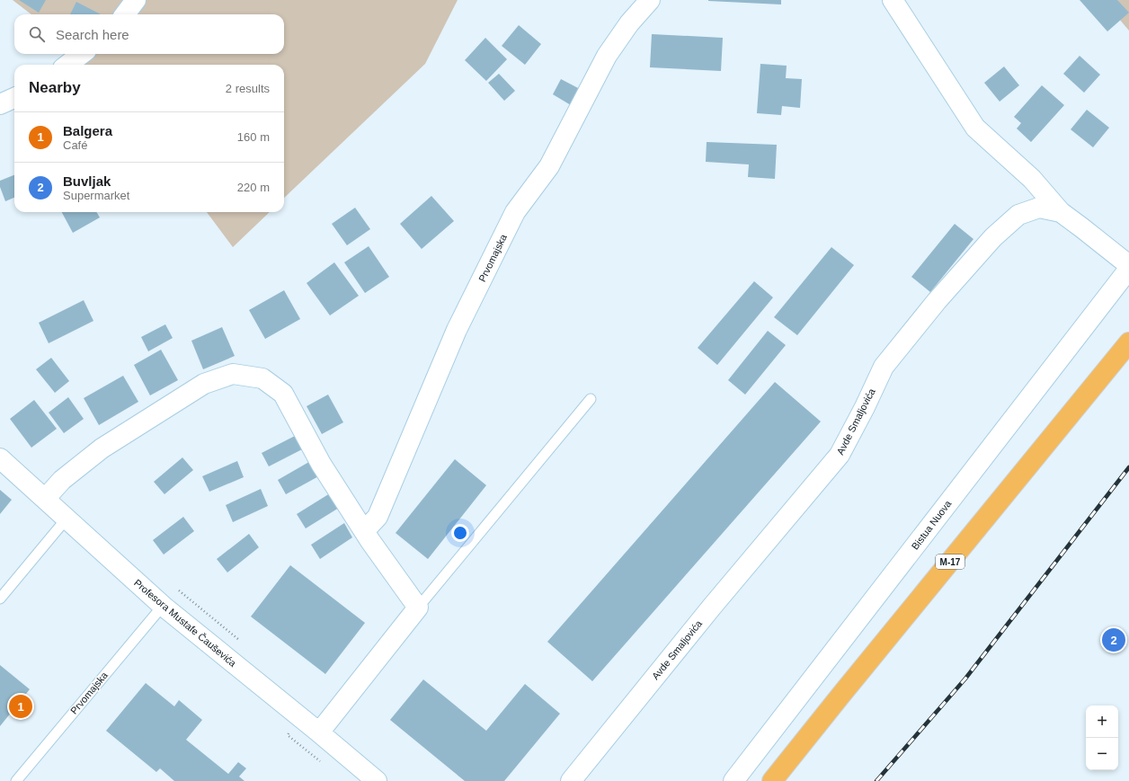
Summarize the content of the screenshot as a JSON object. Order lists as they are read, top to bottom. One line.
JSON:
{"streets":{"highway":["M-17"],"street":["Prvomajska","Avde Smaljovića","Bistua Nuova","Profesora Mustafe Čauševića"]},"crossings":[["Prvomajska","Profesora Mustafe Čauševića"]],"page":{"search":"Search here","heading":["Nearby","2 results"],"list":[{"mark":"1","name":"Balgera","note":"Café","value":"160 m"},{"mark":"2","name":"Buvljak","note":"Supermarket","value":"220 m"}],"pins":["2","1"],"map_buttons":["+","−"]}}
